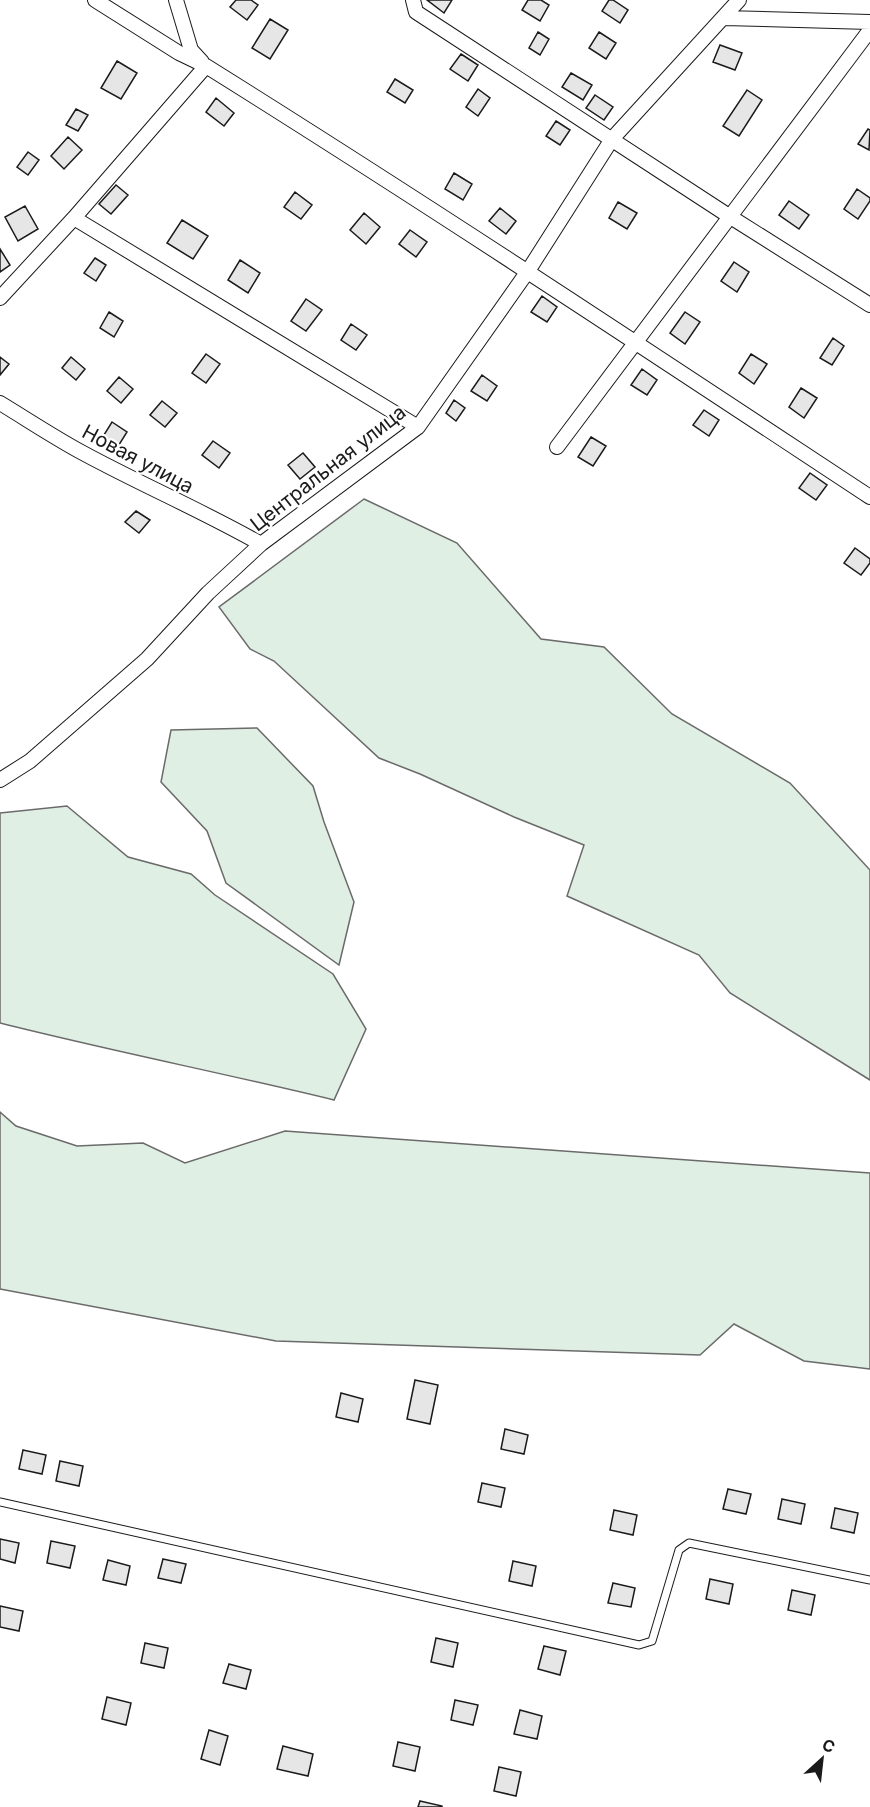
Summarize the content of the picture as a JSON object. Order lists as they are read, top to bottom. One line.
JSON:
{"streets":{"street":["Новая улица","Центральная улица"]},"crossings":[["Новая улица","Центральная улица"]],"north":"top right"}
